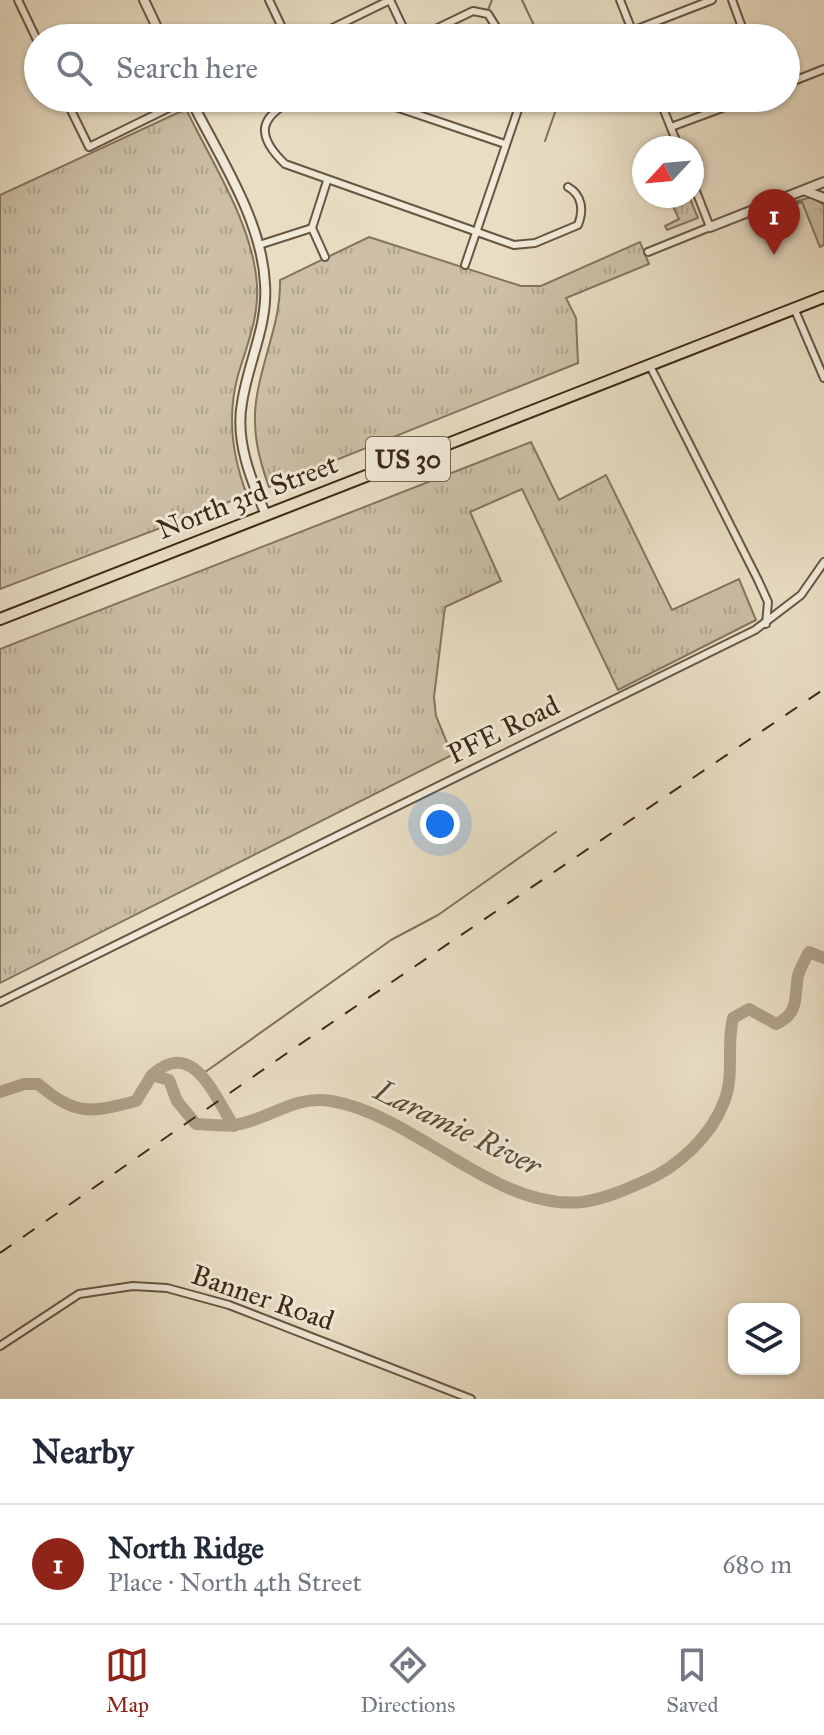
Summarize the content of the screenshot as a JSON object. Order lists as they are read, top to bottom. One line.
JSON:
{"streets":{"main road":["US 30","North 3rd Street"],"street":["PFE Road","Banner Road"]},"water":["Laramie River"],"north":"bottom left","page":{"search":"Search here","pins":"1","heading":"Nearby","list":[{"mark":"1","name":"North Ridge","note":"Place · North 4th Street","value":"680 m"}],"nav":["Map","Directions","Saved"]}}
